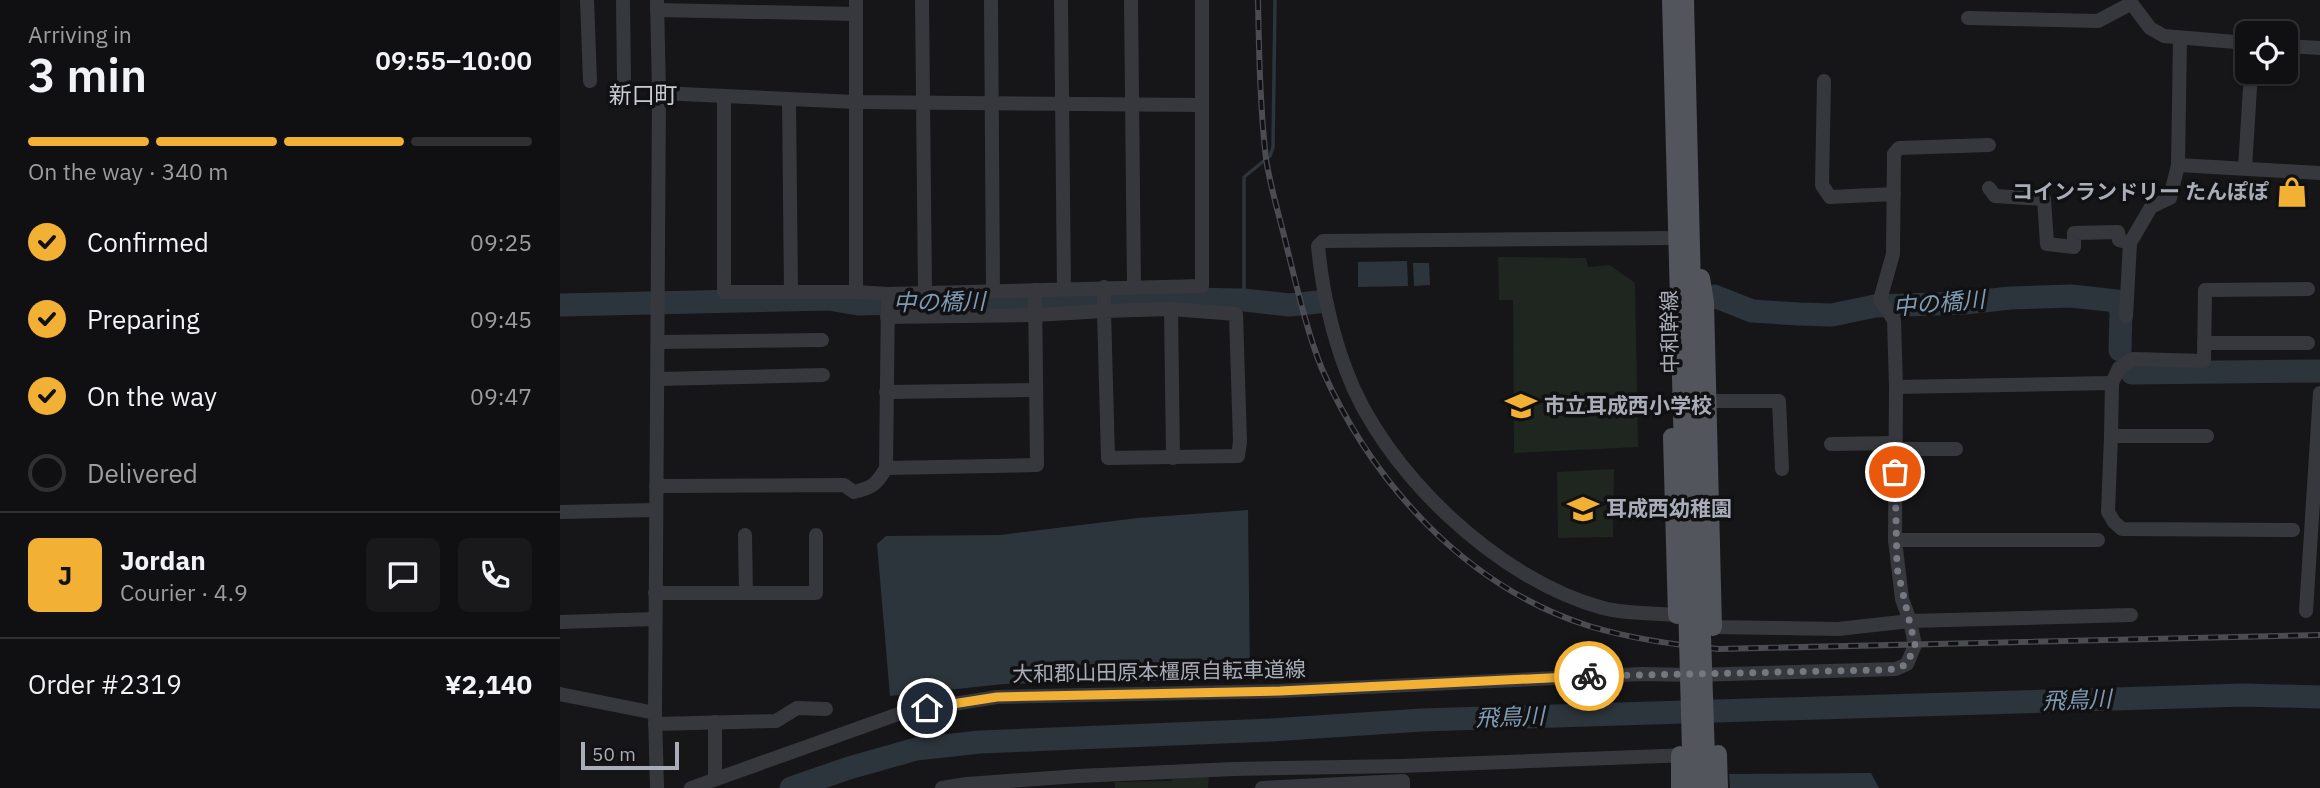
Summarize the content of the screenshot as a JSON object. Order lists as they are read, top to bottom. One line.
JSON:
{"streets":{"main road":["中和幹線"],"street":["大和郡山田原本橿原自転車道線"]},"districts":["新口町"],"water":["中の橋川","飛鳥川"],"places":{"shop":["コインランドリー たんぽぽ"],"school or university":["市立耳成西小学校","耳成西幼稚園"]},"scale_bar":"50 m","page":{"heading":["3 min","Arriving in","09:55–10:00"],"panel":["Jordan","Courier · 4.9","Order #2319","¥2,140"],"bar":"On the way · 340 m","list":[["Confirmed","09:25"],["Preparing","09:45"],["On the way","09:47"],"Delivered"],"round":"J","scale":"50 m"}}
